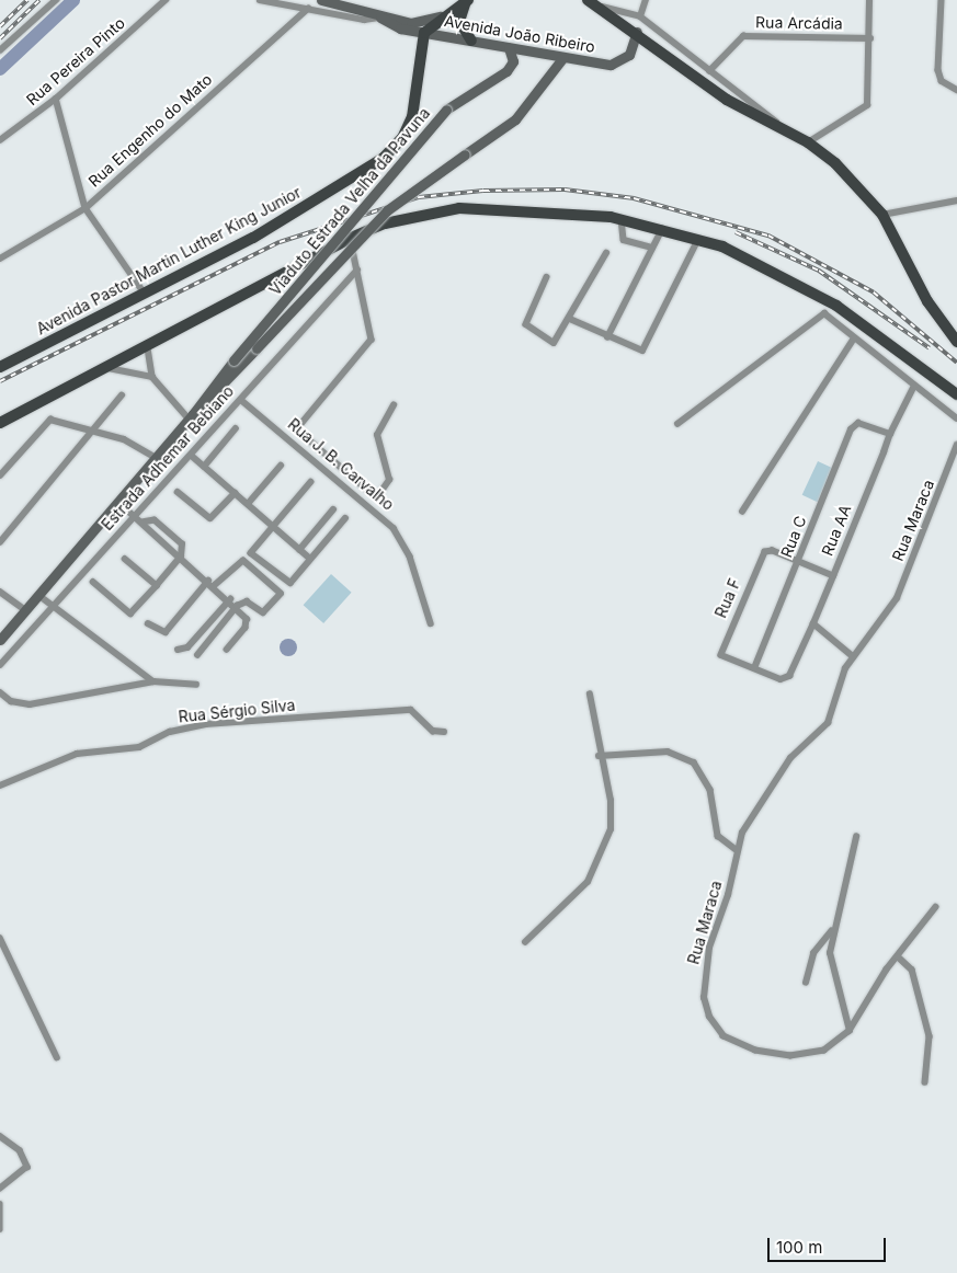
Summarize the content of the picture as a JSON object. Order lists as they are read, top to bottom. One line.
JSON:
{"streets":{"main road":["Avenida João Ribeiro","Viaduto Estrada Velha da Pavuna","Avenida Pastor Martin Luther King Junior","Estrada Adhemar Bebiano"],"street":["Rua Arcádia","Rua Pereira Pinto","Rua Engenho do Mato","Rua J. B. Carvalho","Rua Maraca","Rua AA","Rua C","Rua F","Rua Sérgio Silva"]},"crossings":[["Avenida João Ribeiro","Rua Engenho do Mato"],["Avenida João Ribeiro","Viaduto Estrada Velha da Pavuna"],["Avenida João Ribeiro","Avenida Pastor Martin Luther King Junior"],["Viaduto Estrada Velha da Pavuna","Estrada Adhemar Bebiano"],["Estrada Adhemar Bebiano","Rua J. B. Carvalho"],["Rua AA","Rua C"],["Rua AA","Rua F"],["Rua C","Rua F"]],"scale_bar":"100 m"}
